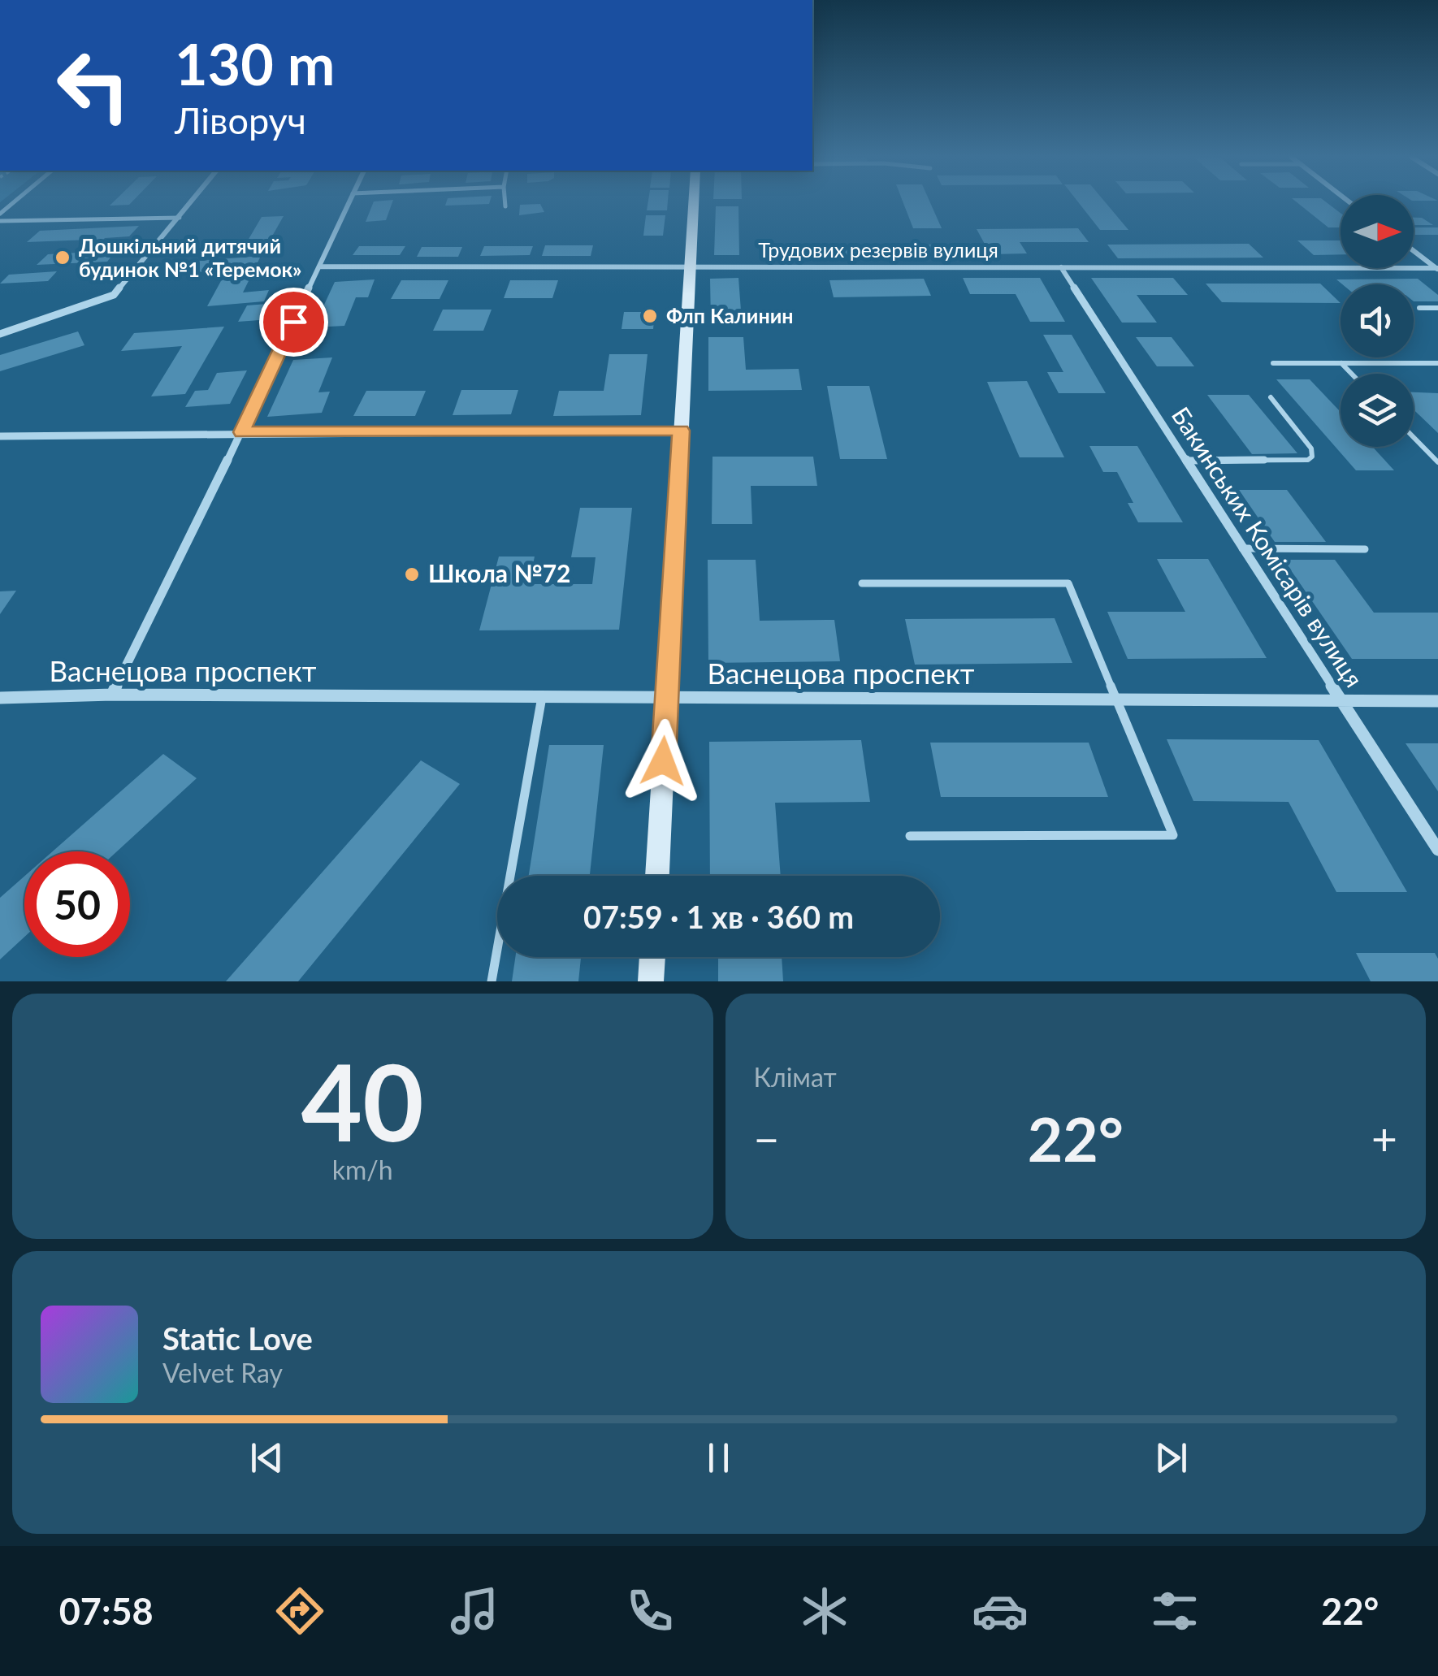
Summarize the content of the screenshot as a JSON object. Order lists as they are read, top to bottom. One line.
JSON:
{"streets":{"street":["Трудових резервів вулиця","Бакинських Комісарів вулиця","Васнецова проспект"]},"crossings":[["Трудових резервів вулиця","Бакинських Комісарів вулиця"],["Бакинських Комісарів вулиця","Васнецова проспект"]],"places":["Дошкільний дитячий будинок №1 «Теремок»","Флп Калинин","Школа №72"],"north":"right","page":{"turn":["130 m","Ліворуч"],"limit":"50","trip":"07:59 · 1 хв · 360 m","tile":[["40","km/h"],"Клімат"],"heat":["−","22°","+"],"song":["Static Love","Velvet Ray"],"tabs":["07:58","22°"]}}
